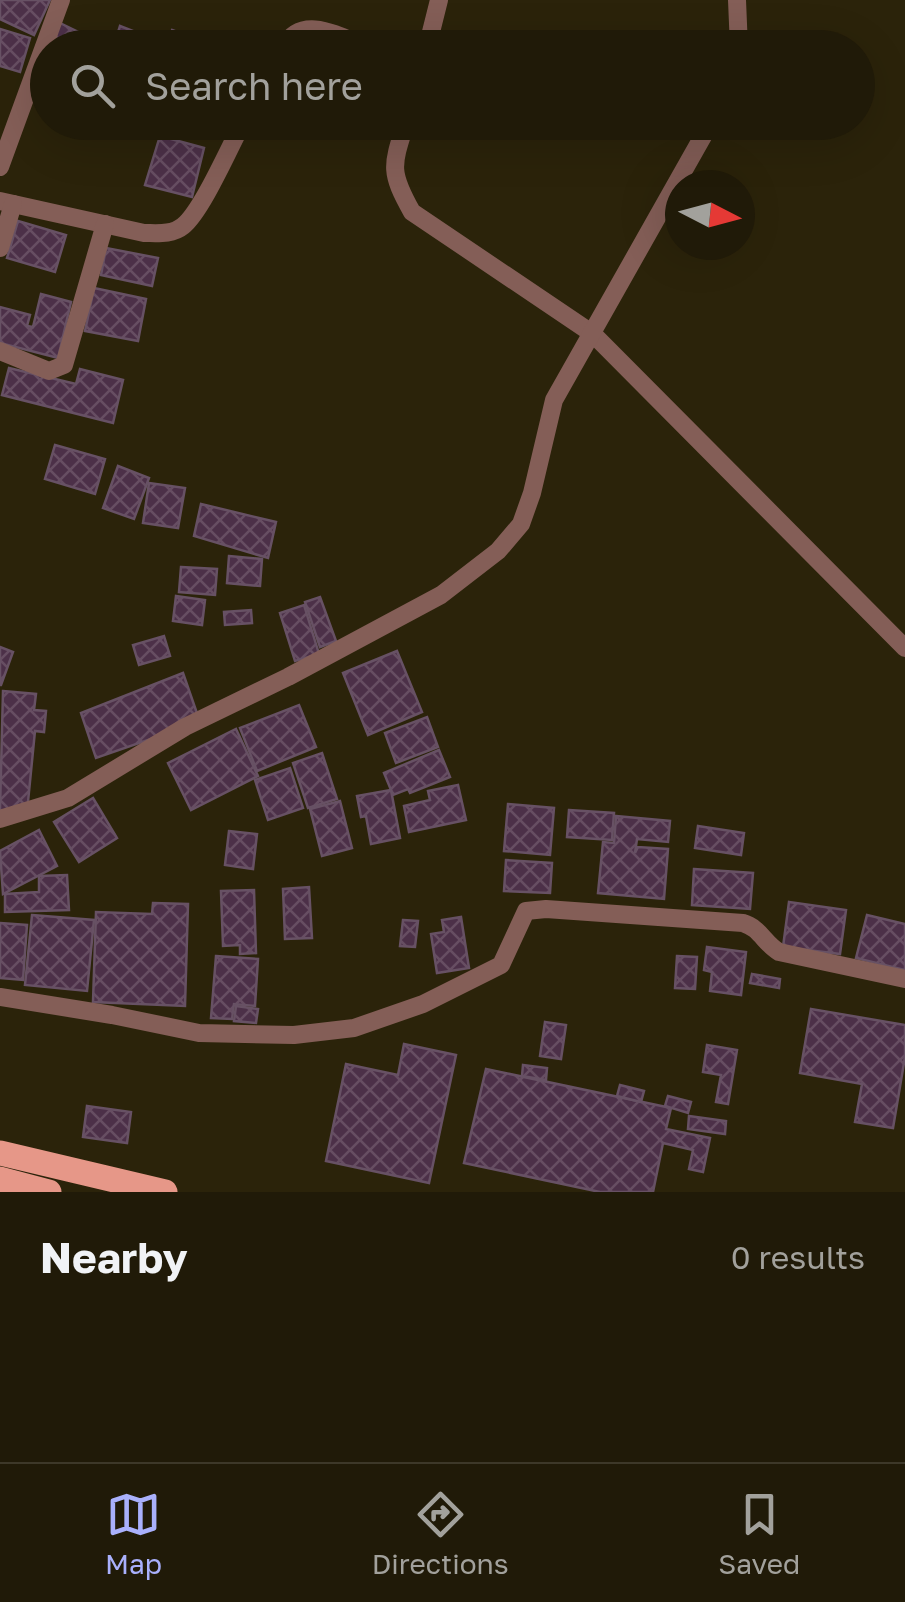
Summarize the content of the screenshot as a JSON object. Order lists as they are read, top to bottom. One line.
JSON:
{"north":"right","page":{"search":"Search here","heading":["Nearby","0 results"],"nav":["Map","Directions","Saved"]}}
